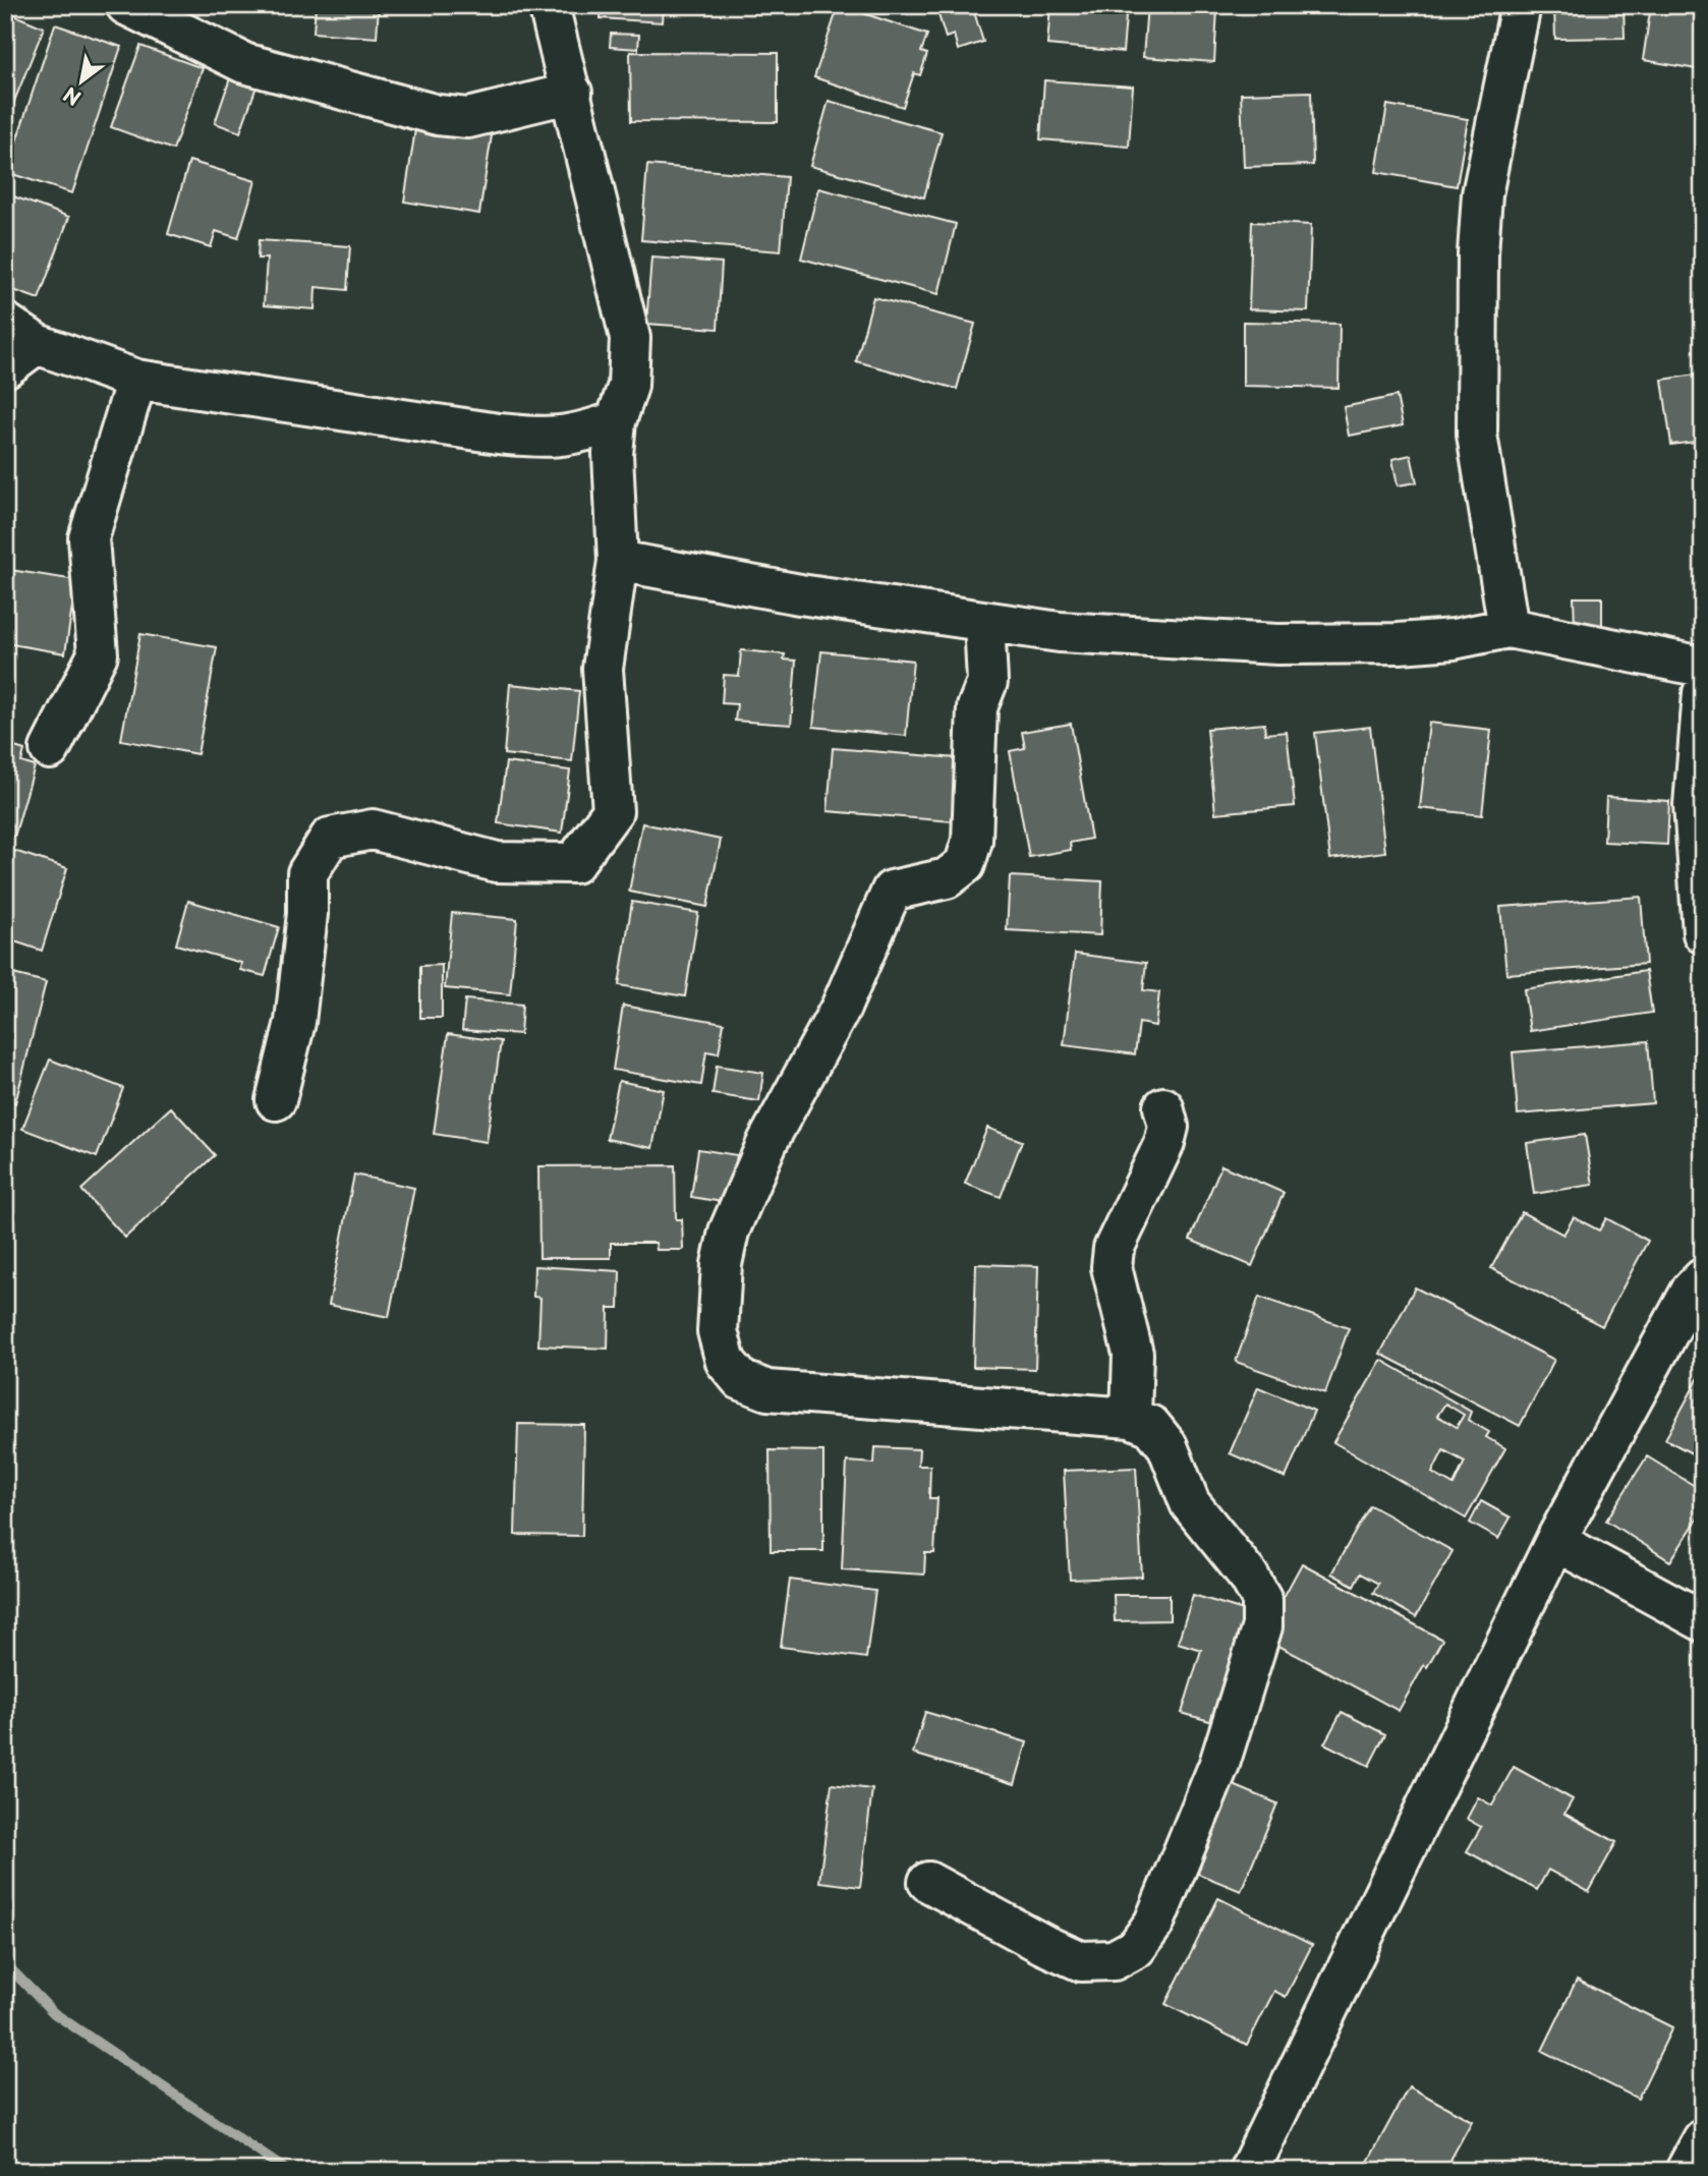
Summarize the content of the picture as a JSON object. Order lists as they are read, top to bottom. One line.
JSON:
{"north":"bottom left"}
